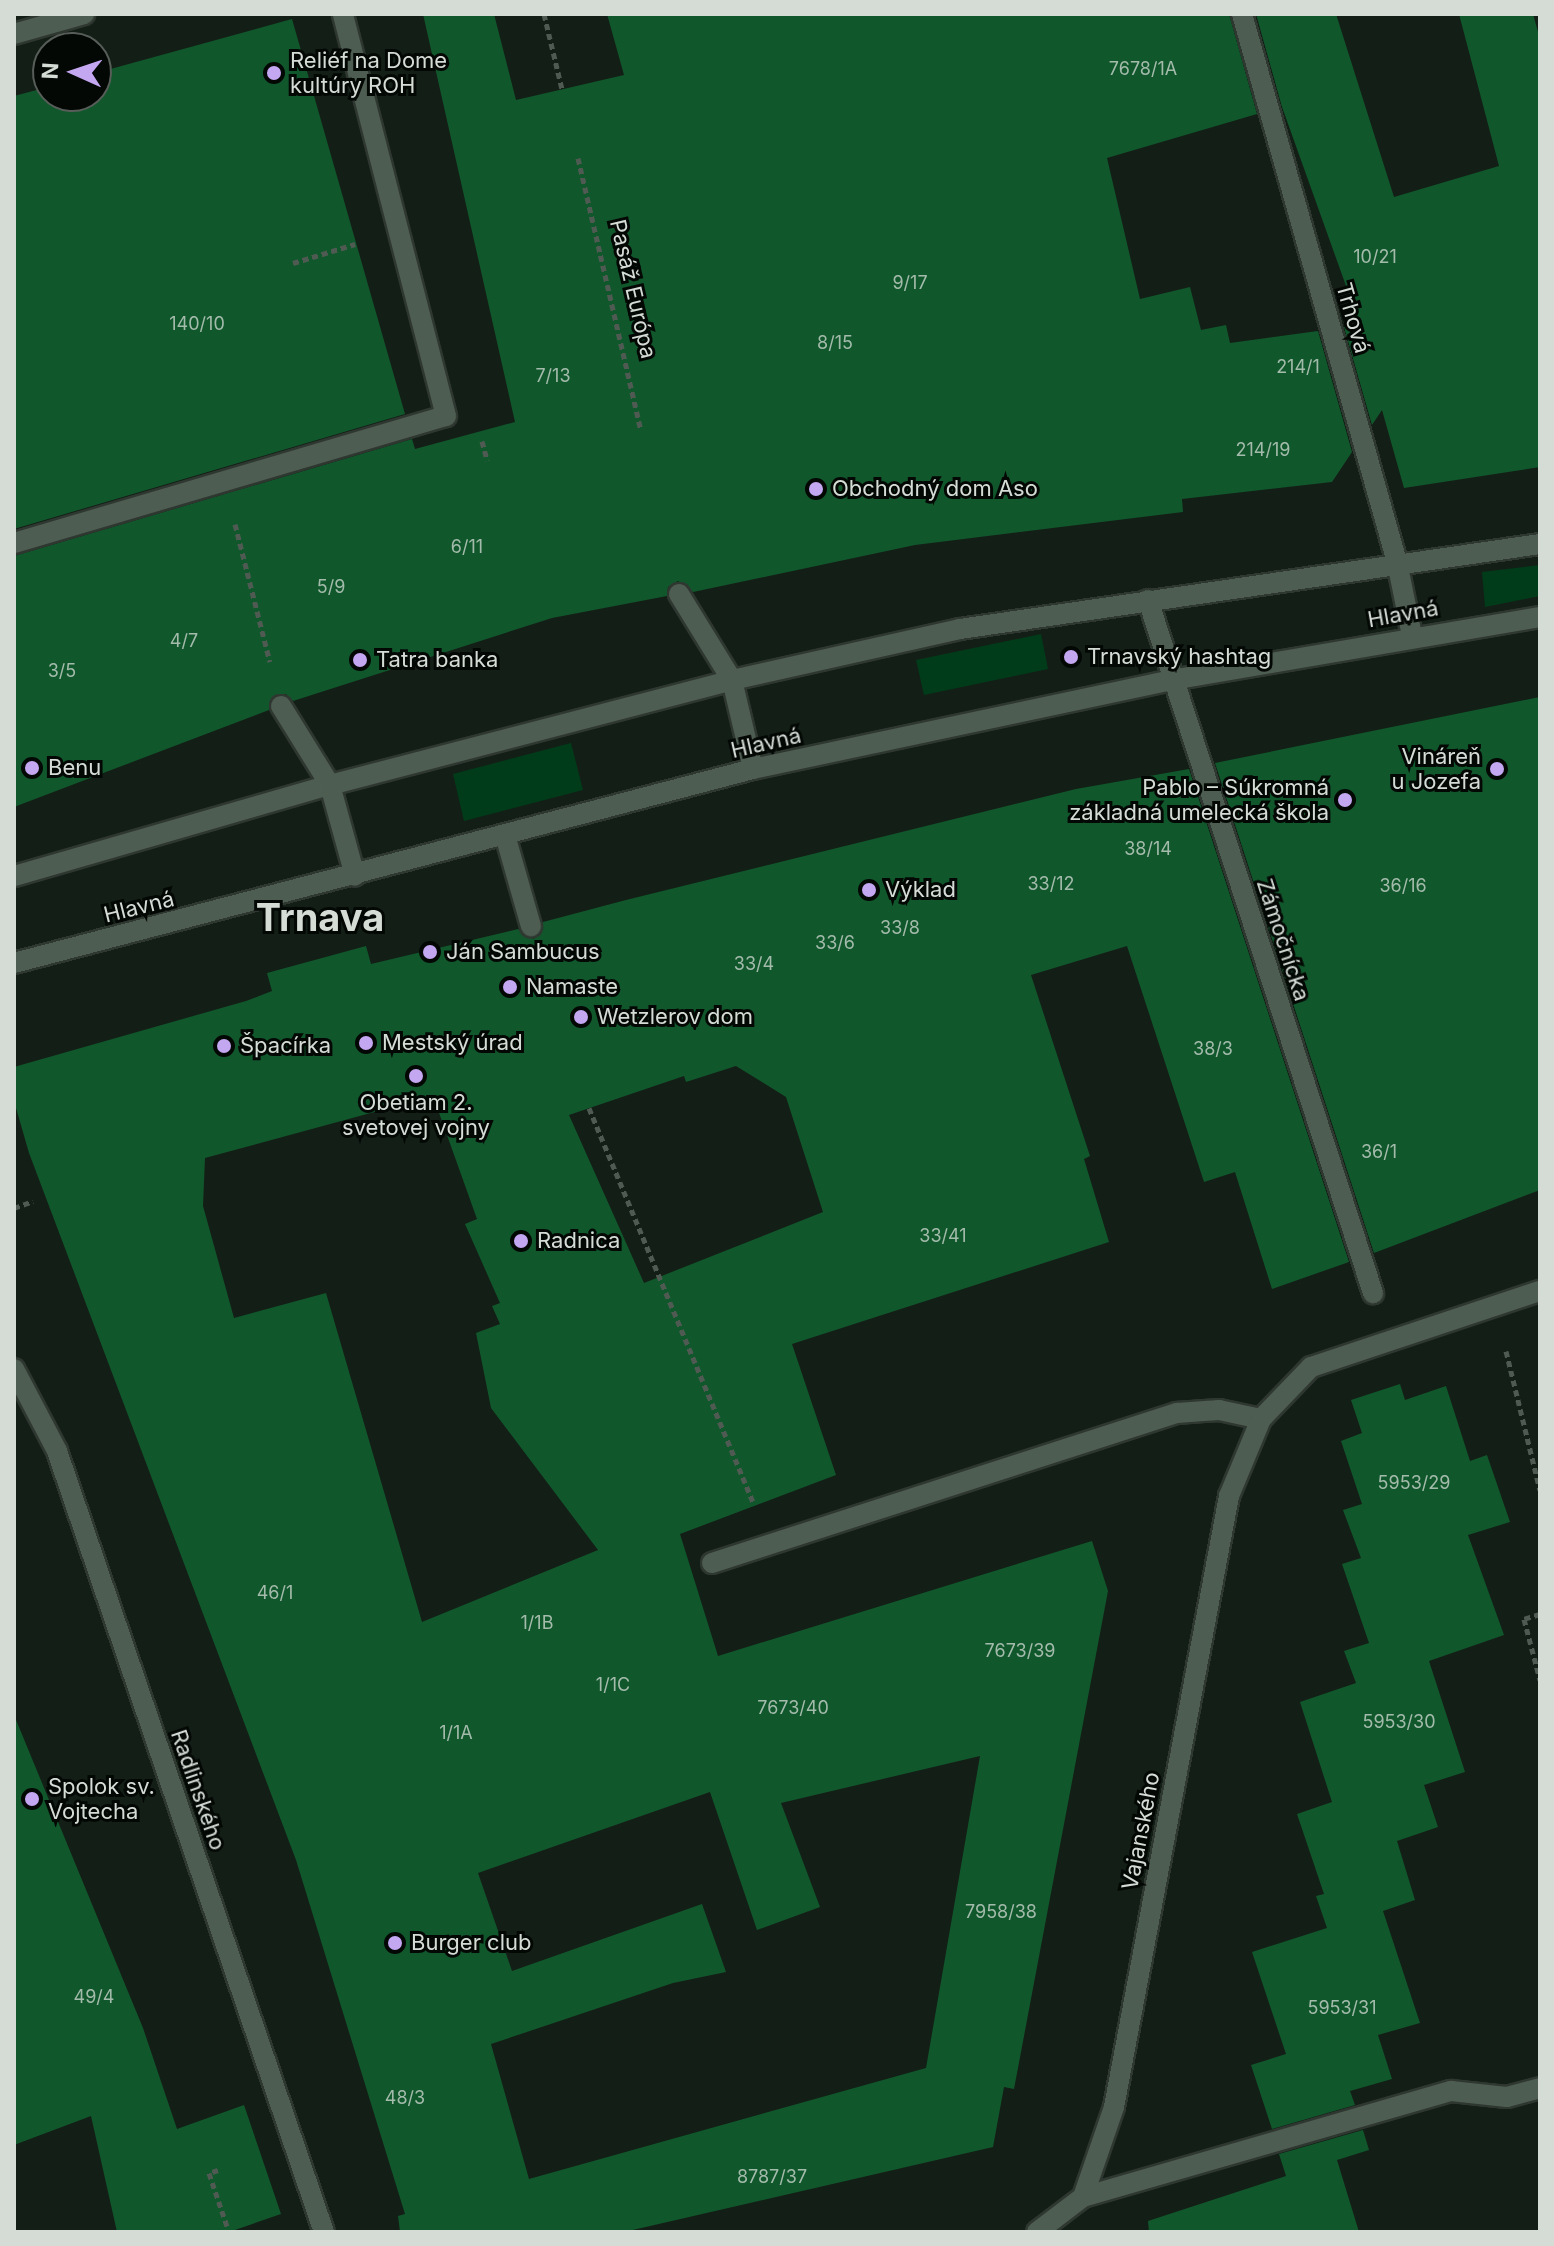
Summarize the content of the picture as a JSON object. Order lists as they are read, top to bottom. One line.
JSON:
{"streets":{"street":["Trhová","Hlavná","Zámočnícka","Radlinského","Vajanského"],"path":["Pasáž Európa"]},"crossings":[["Trhová","Hlavná"],["Hlavná","Zámočnícka"]],"districts":["Trnava"],"places":["Reliéf na Dome kultúry ROH","Obchodný dom Aso","Trnavský hashtag","Tatra banka","Benu","Vináreň u Jozefa","Pablo – Súkromná základná umelecká škola","Výklad","Ján Sambucus","Namaste","Wetzlerov dom","Mestský úrad","Špacírka","Obetiam 2. svetovej vojny","Radnica","Spolok sv. Vojtecha","Burger club"],"house_numbers":["7678/1A","10/21","9/17","140/10","8/15","214/1","7/13","214/19","6/11","5/9","4/7","3/5","38/14","33/12","36/16","33/8","33/6","33/4","38/3","36/1","33/41","5953/29","46/1","1/1B","7673/39","1/1C","7673/40","5953/30","1/1A","7958/38","49/4","5953/31","48/3","8787/37"],"north":"left"}
